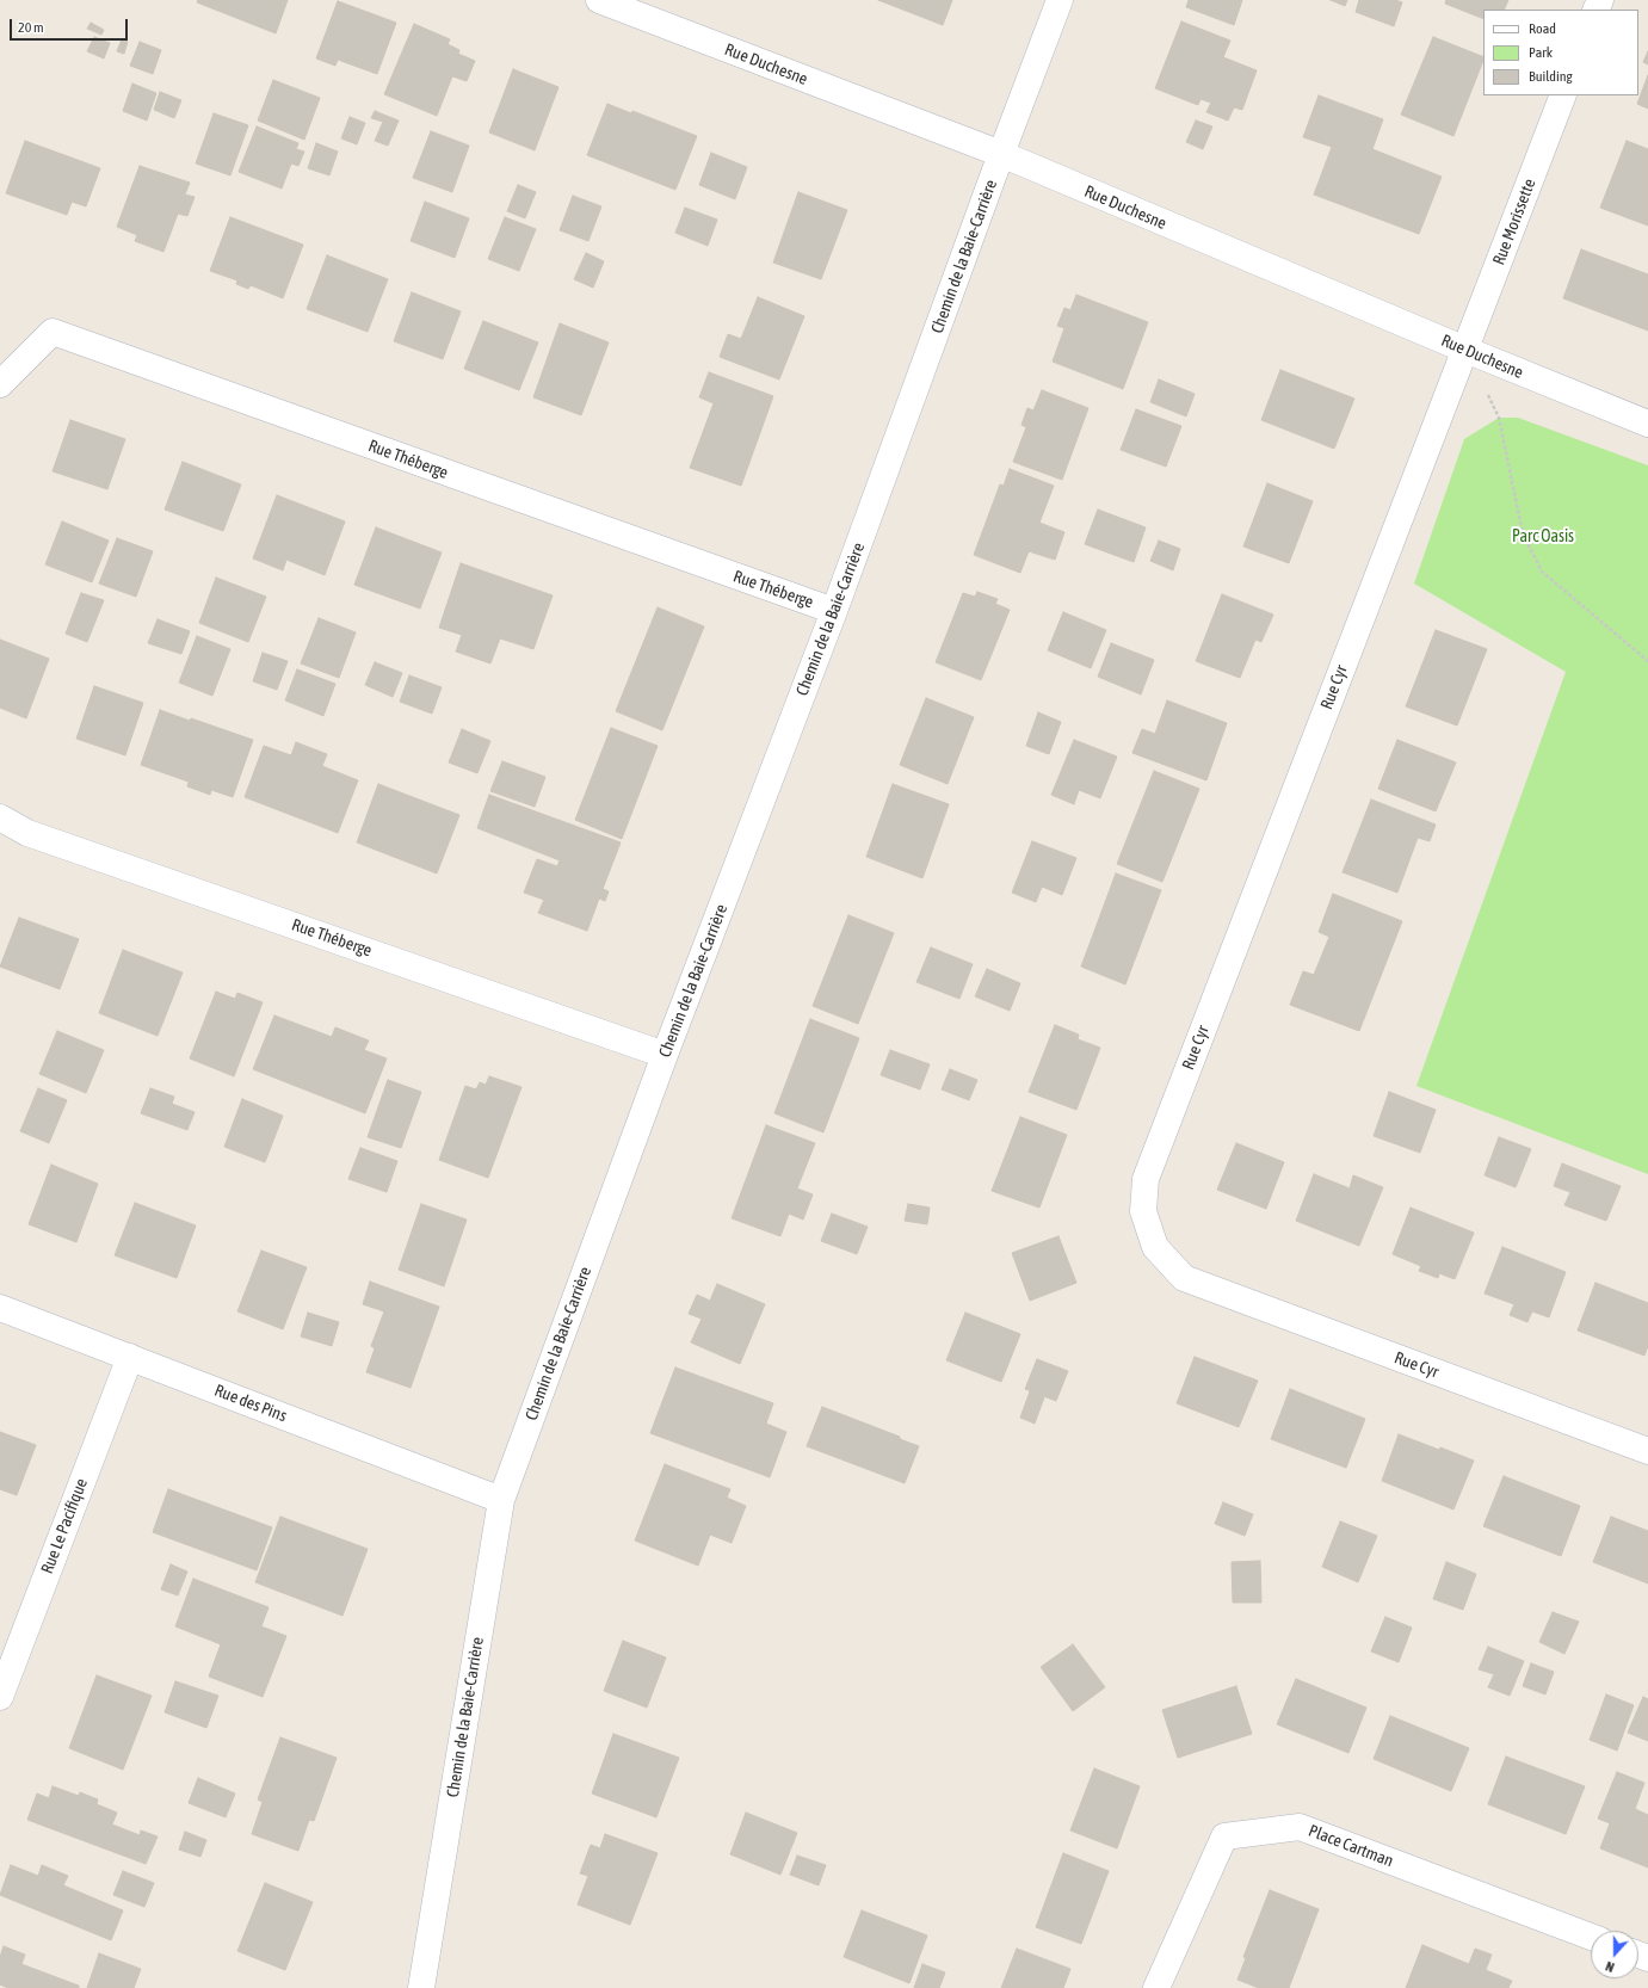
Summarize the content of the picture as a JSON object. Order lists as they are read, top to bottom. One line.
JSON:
{"streets":{"street":["Rue Duchesne","Rue Morissette","Chemin de la Baie-Carrière","Rue Théberge","Rue Cyr","Rue des Pins","Rue Le Pacifique","Place Cartman"]},"crossings":[["Rue Duchesne","Rue Morissette"],["Rue Duchesne","Chemin de la Baie-Carrière"],["Rue Duchesne","Rue Cyr"],["Rue Morissette","Rue Cyr"],["Chemin de la Baie-Carrière","Rue Théberge"],["Chemin de la Baie-Carrière","Rue des Pins"],["Rue des Pins","Rue Le Pacifique"]],"parks":["Parc Oasis"],"legend":["Road","Park","Building"],"scale_bar":"20 m","north":"bottom"}
